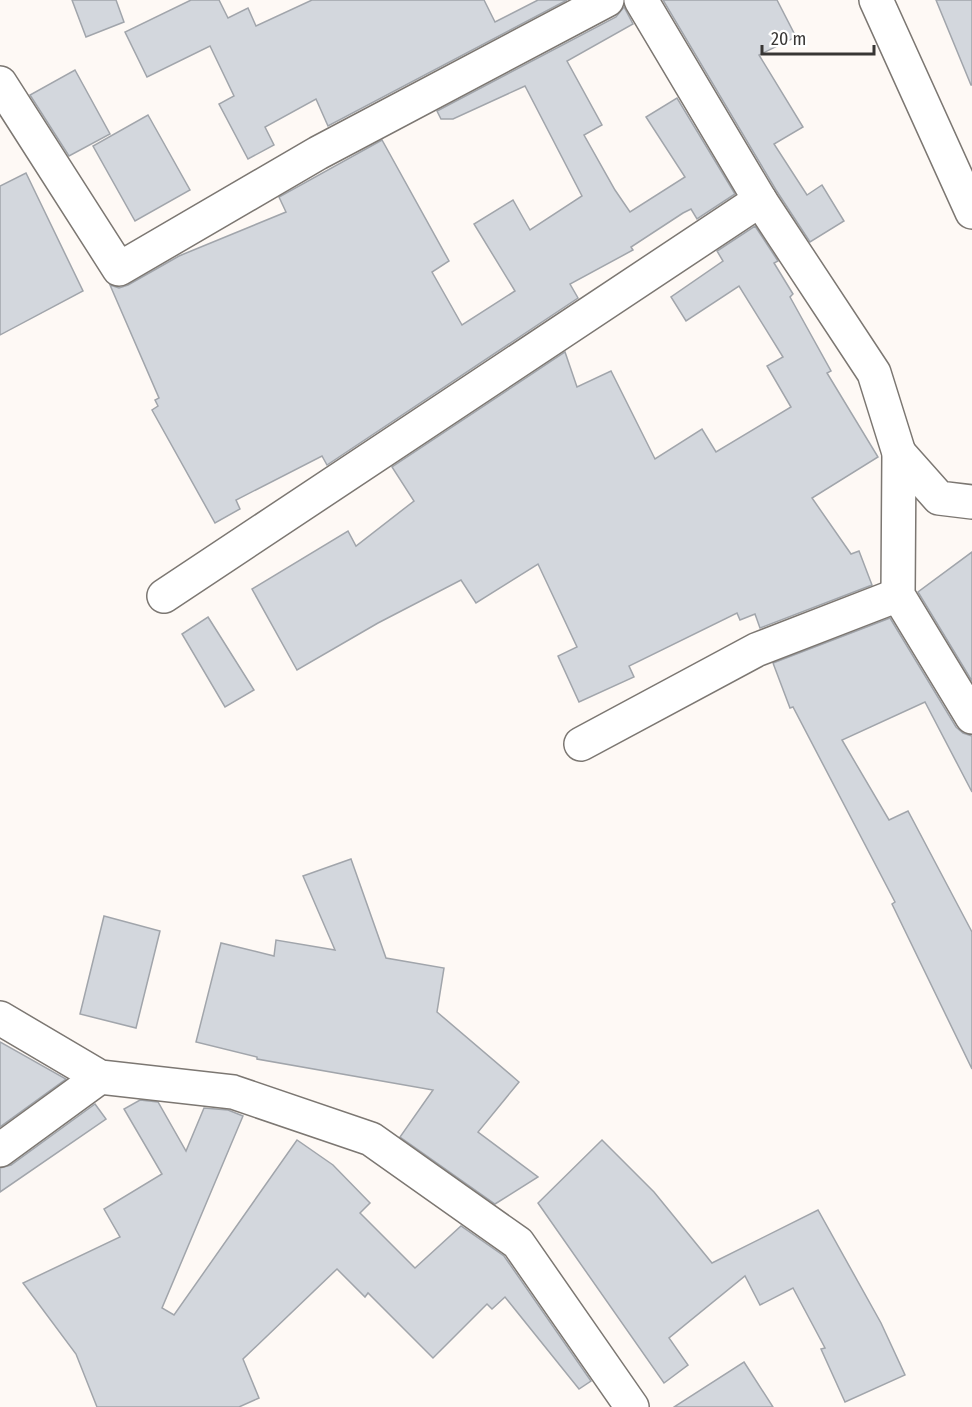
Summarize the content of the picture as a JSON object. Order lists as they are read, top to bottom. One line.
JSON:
{"scale_bar":"20 m"}
